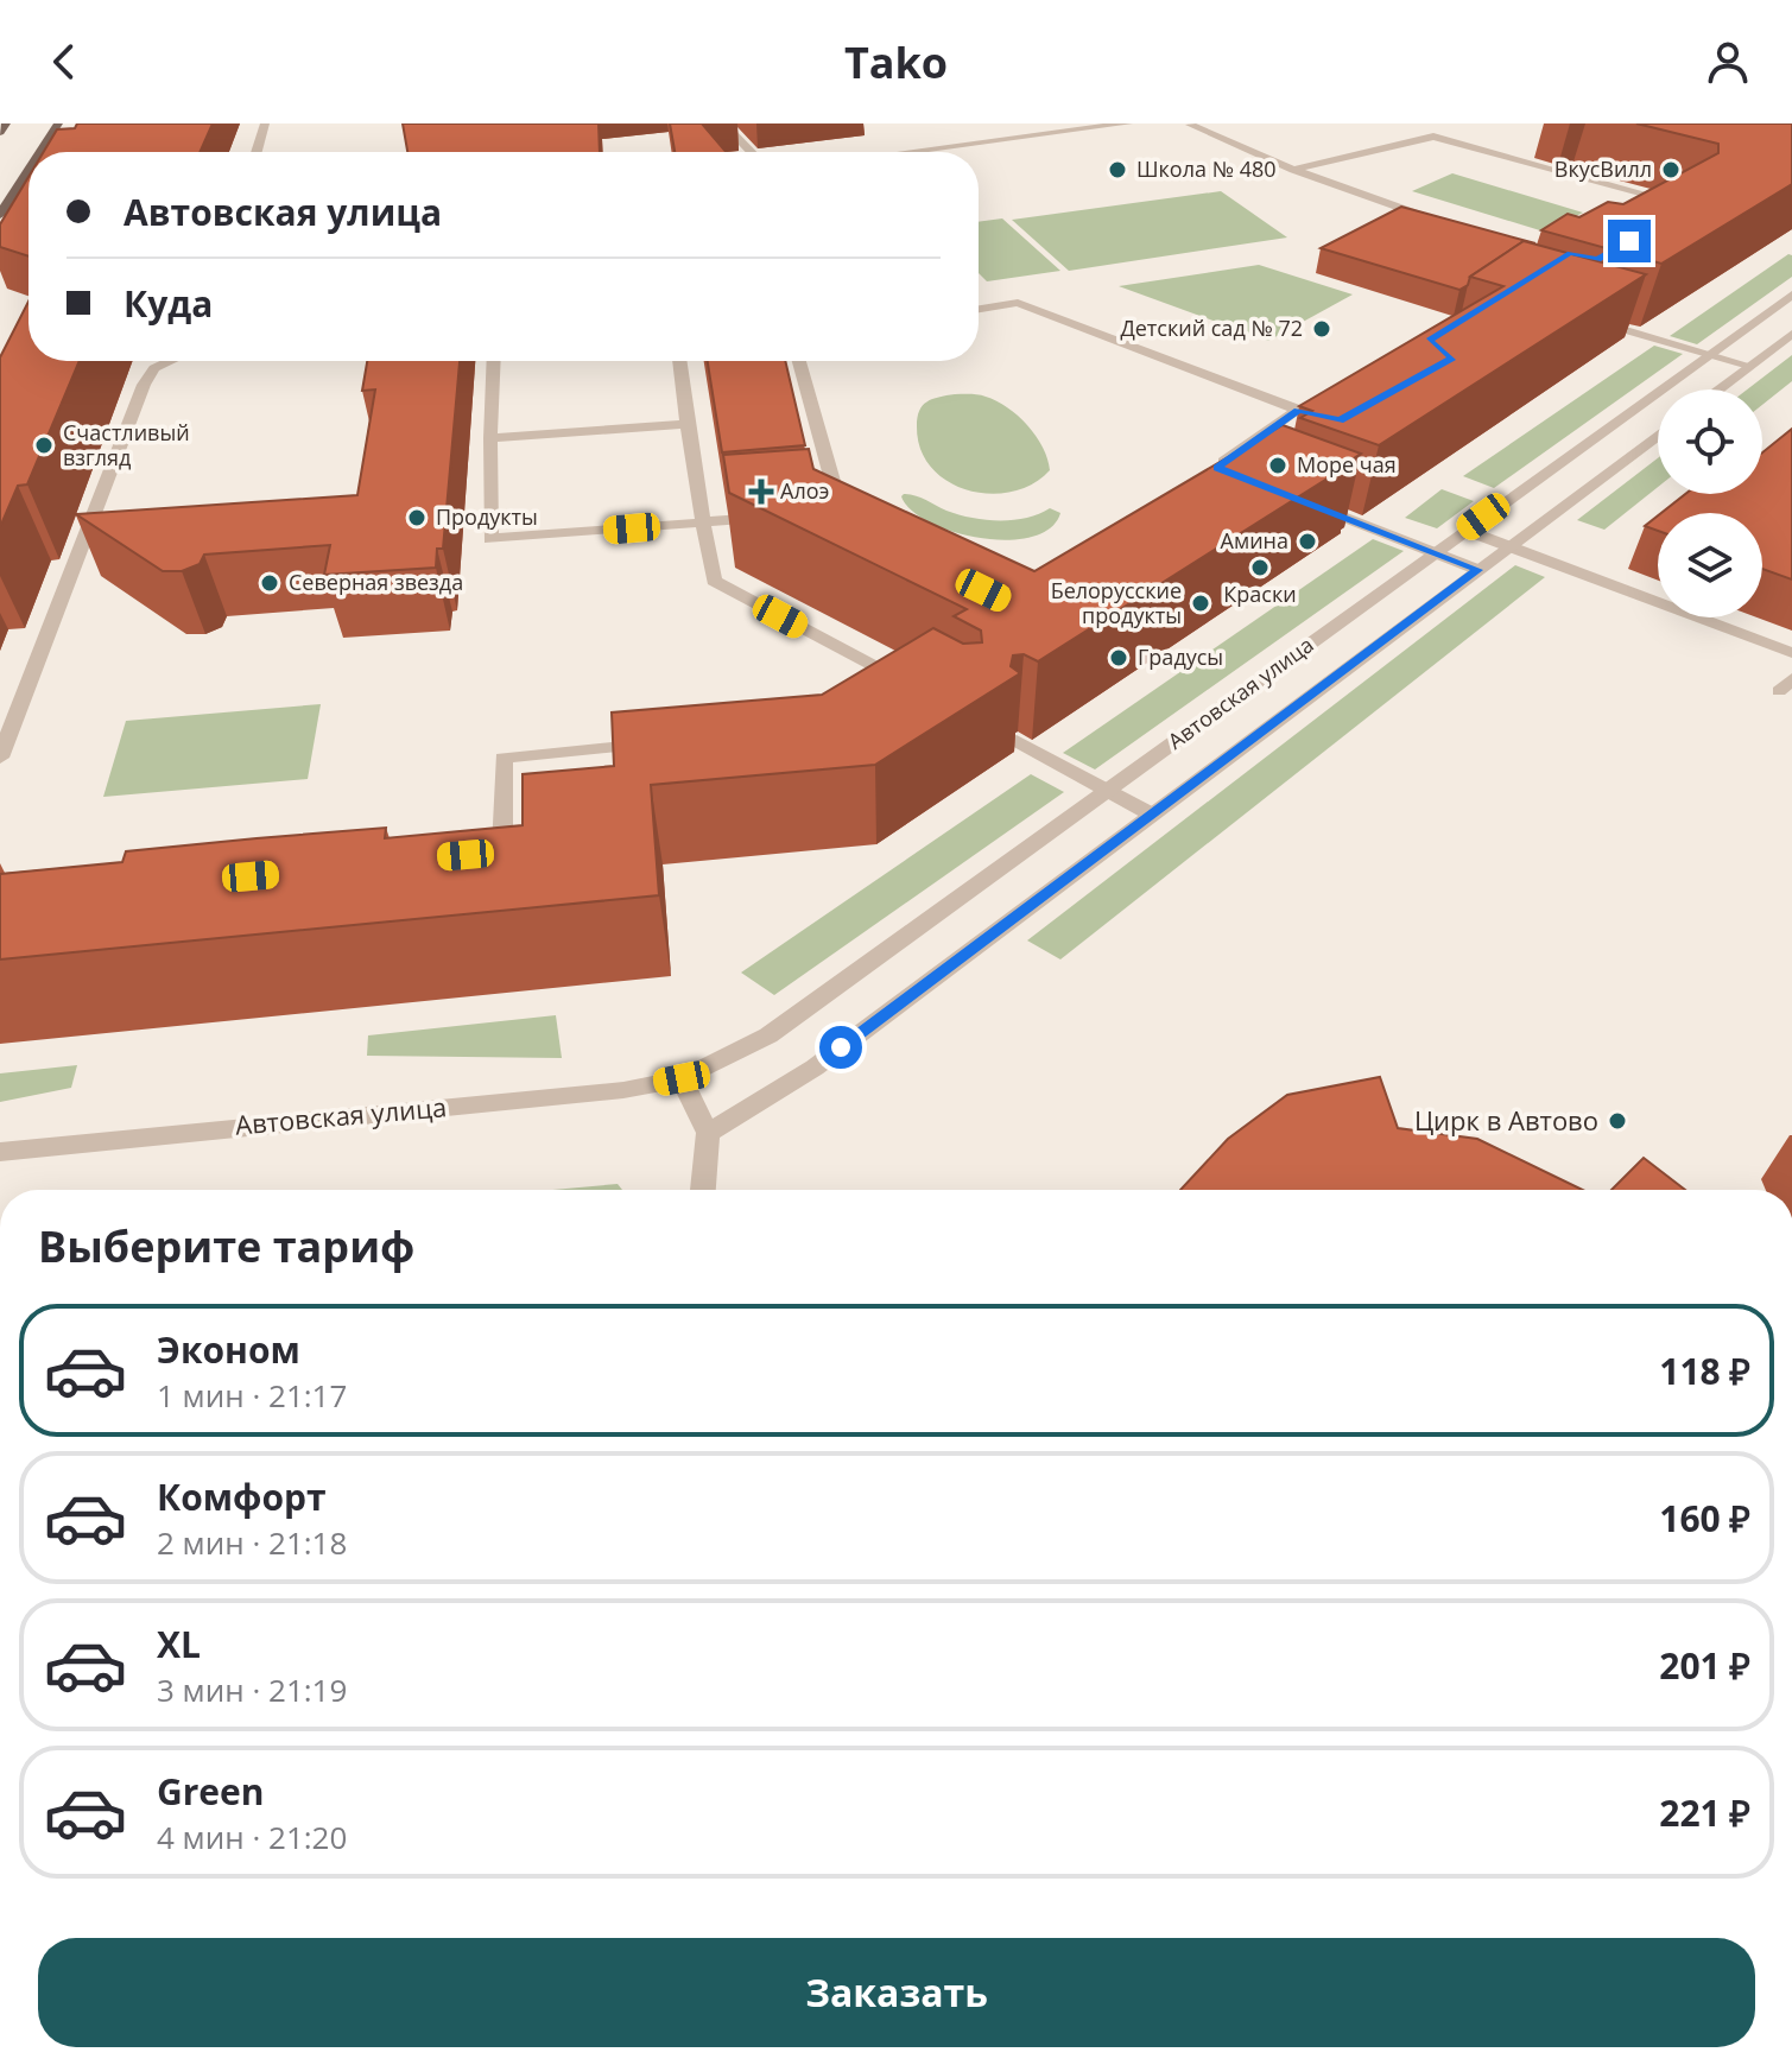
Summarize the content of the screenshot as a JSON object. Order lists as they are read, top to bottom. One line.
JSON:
{"streets":{"street":["Автовская улица"]},"places":{"other":["Школа № 480","ВкусВилл","Детский сад № 72","Счастливый взгляд","Море чая","Продукты","Амина","Краски","Северная звезда","Белорусские продукты","Градусы","Цирк в Автово"],"health":["Алоэ"]},"page":{"header":"Tako","banner":["Автовская улица","Куда"],"heading":"Выберите тариф","list":[{"name":"Эконом","note":"1 мин · 21:17","value":"118 ₽"},{"name":"Комфорт","note":"2 мин · 21:18","value":"160 ₽"},{"name":"XL","note":"3 мин · 21:19","value":"201 ₽"},{"name":"Green","note":"4 мин · 21:20","value":"221 ₽"}],"buttons":"Заказать"}}
